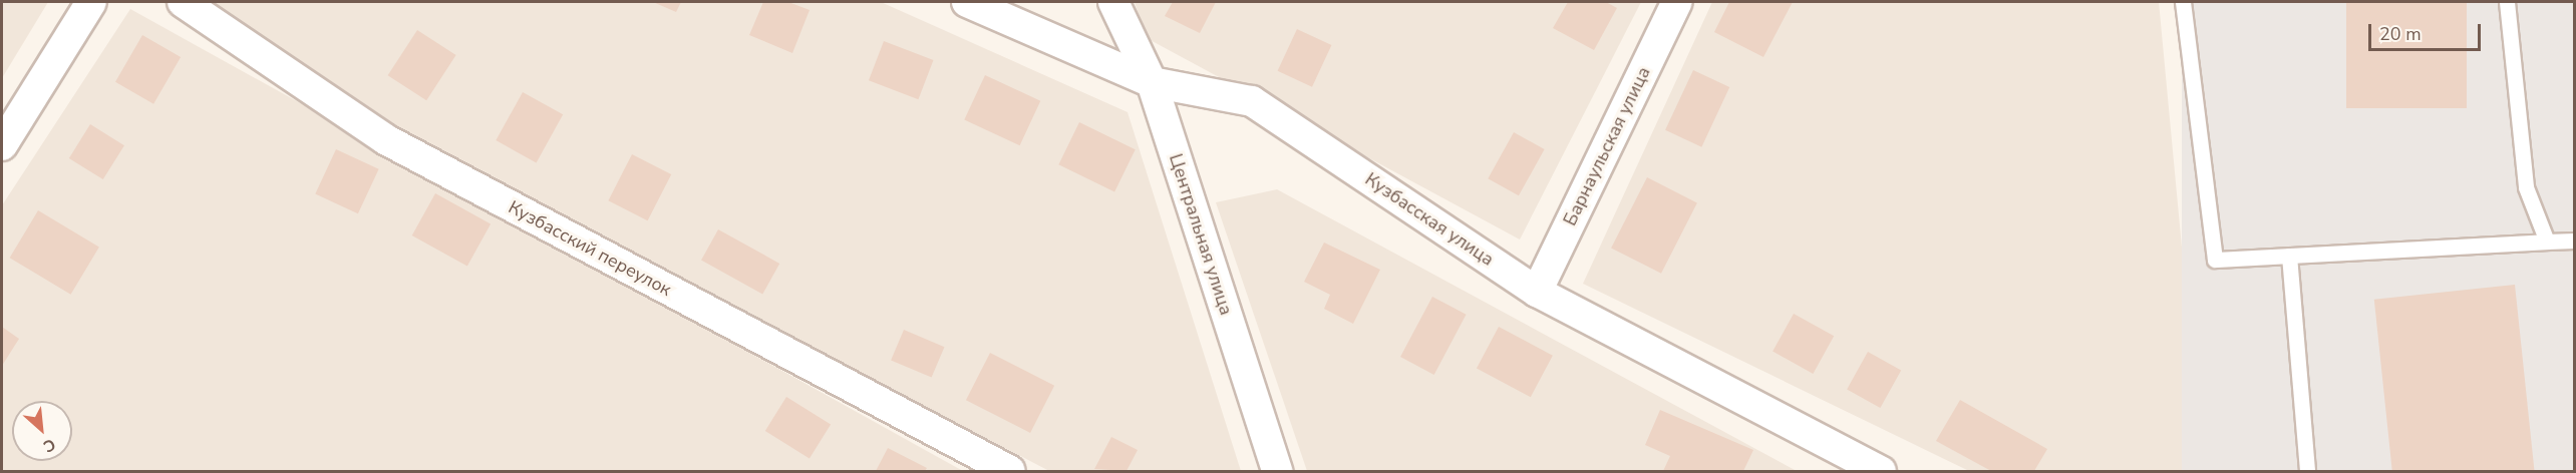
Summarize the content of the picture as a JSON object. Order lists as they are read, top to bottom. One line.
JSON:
{"streets":{"street":["Барнаульская улица","Кузбасская улица","Центральная улица","Кузбасский переулок"]},"crossings":[["Барнаульская улица","Кузбасская улица"],["Кузбасская улица","Центральная улица"]],"scale_bar":"20 m","north":"bottom right"}
